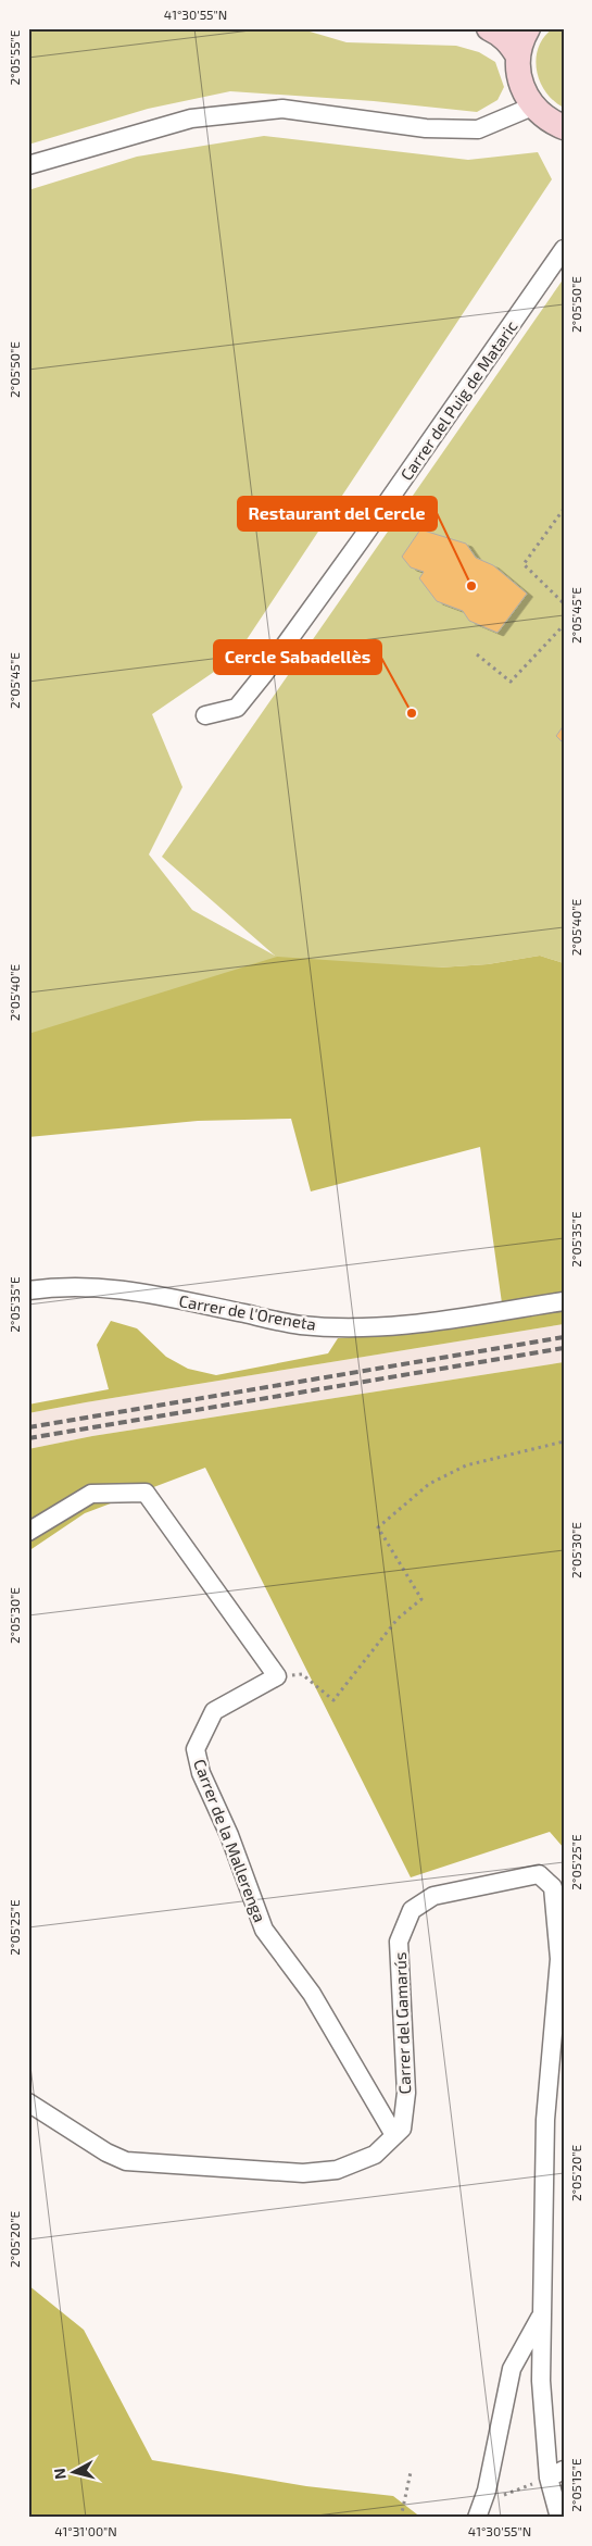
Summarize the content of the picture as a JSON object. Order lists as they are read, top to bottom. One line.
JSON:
{"streets":{"street":["Carrer del Puig de Mataric","Carrer de l'Oreneta","Carrer de la Mallerenga","Carrer del Gamarús"]},"crossings":[["Carrer de la Mallerenga","Carrer del Gamarús"]],"places":["Restaurant del Cercle","Cercle Sabadellès"],"north":"left","coordinates":["41°30'55\"N","2°05'55\"E","2°05'50\"E","2°05'45\"E","2°05'40\"E","2°05'35\"E","2°05'30\"E","2°05'25\"E","2°05'20\"E","2°05'15\"E","41°31'00\"N"]}
